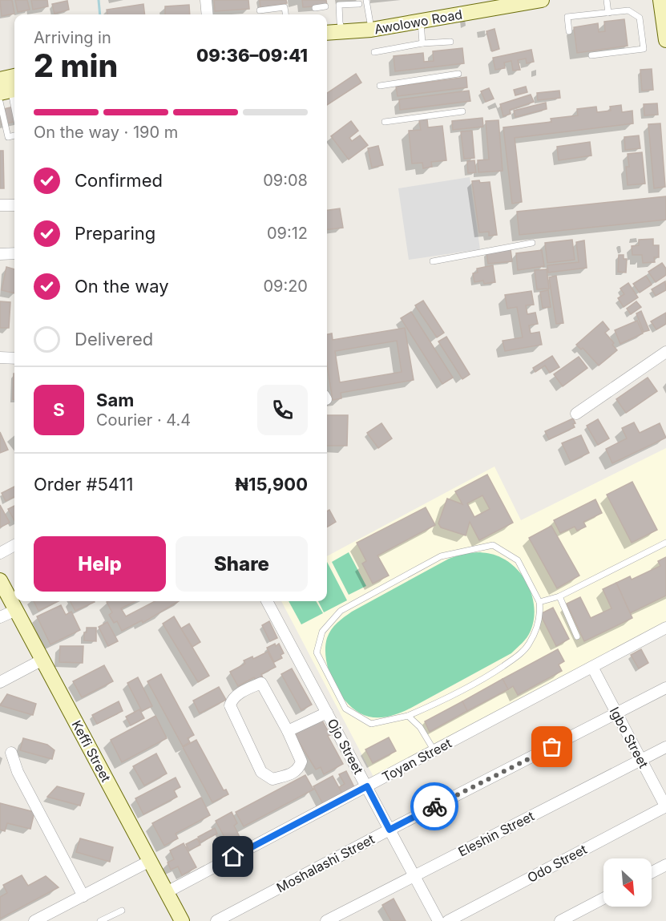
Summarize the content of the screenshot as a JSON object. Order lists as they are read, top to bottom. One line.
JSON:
{"streets":{"main road":["Awolowo Road","Keffi Street"],"street":["Igbo Street","Ojo Street","Toyan Street","Eleshin Street","Moshalashi Street","Odo Street"]},"crossings":[["Igbo Street","Toyan Street"],["Igbo Street","Eleshin Street"],["Igbo Street","Moshalashi Street"],["Igbo Street","Odo Street"],["Ojo Street","Toyan Street"],["Ojo Street","Eleshin Street"],["Ojo Street","Moshalashi Street"],["Keffi Street","Toyan Street"]],"north":"bottom right","page":{"heading":["2 min","Arriving in","09:36–09:41"],"panel":["Sam","Courier · 4.4","Order #5411","₦15,900"],"bar":"On the way · 190 m","list":[["Confirmed","09:08"],["Preparing","09:12"],["On the way","09:20"],"Delivered"],"round":"S","buttons":["Help","Share"]}}
